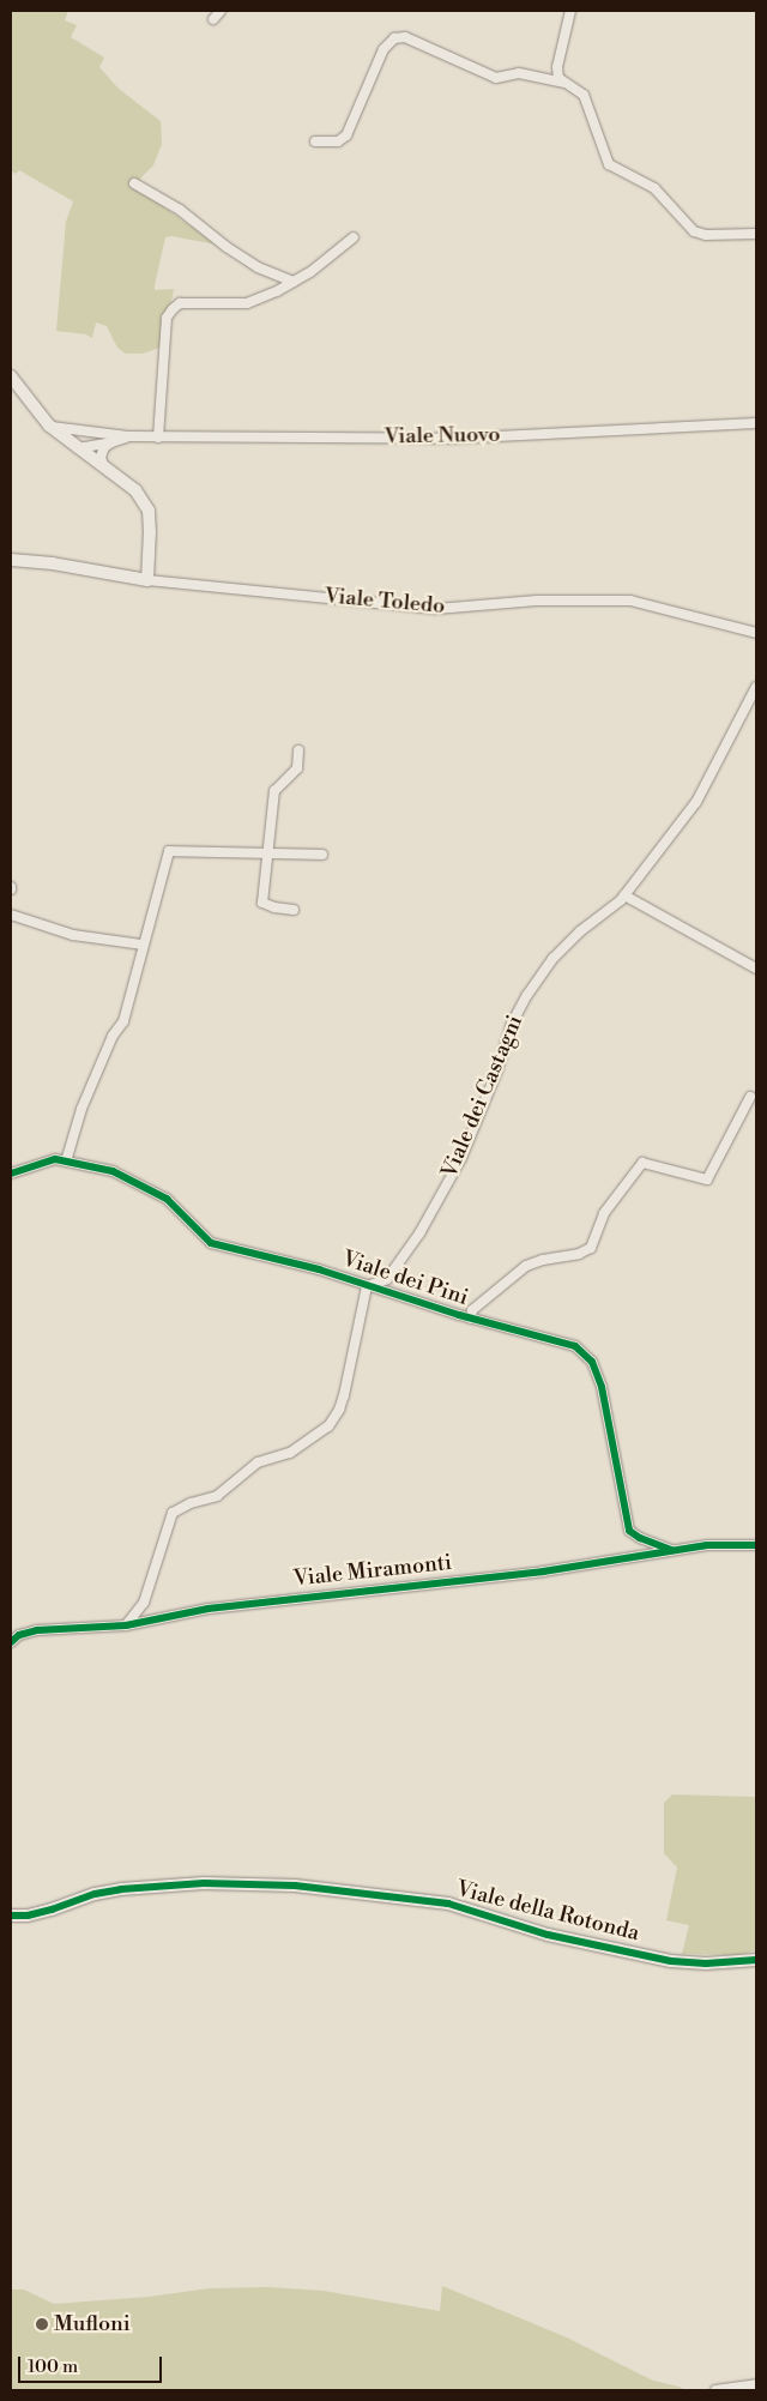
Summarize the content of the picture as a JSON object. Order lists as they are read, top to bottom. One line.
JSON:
{"streets":{"street":["Viale Nuovo","Viale Toledo","Viale dei Castagni","Viale dei Pini","Viale Miramonti","Viale della Rotonda"]},"crossings":[["Viale dei Castagni","Viale dei Pini"],["Viale dei Pini","Viale Miramonti"]],"places":["Mufloni"],"scale_bar":"100 m"}
